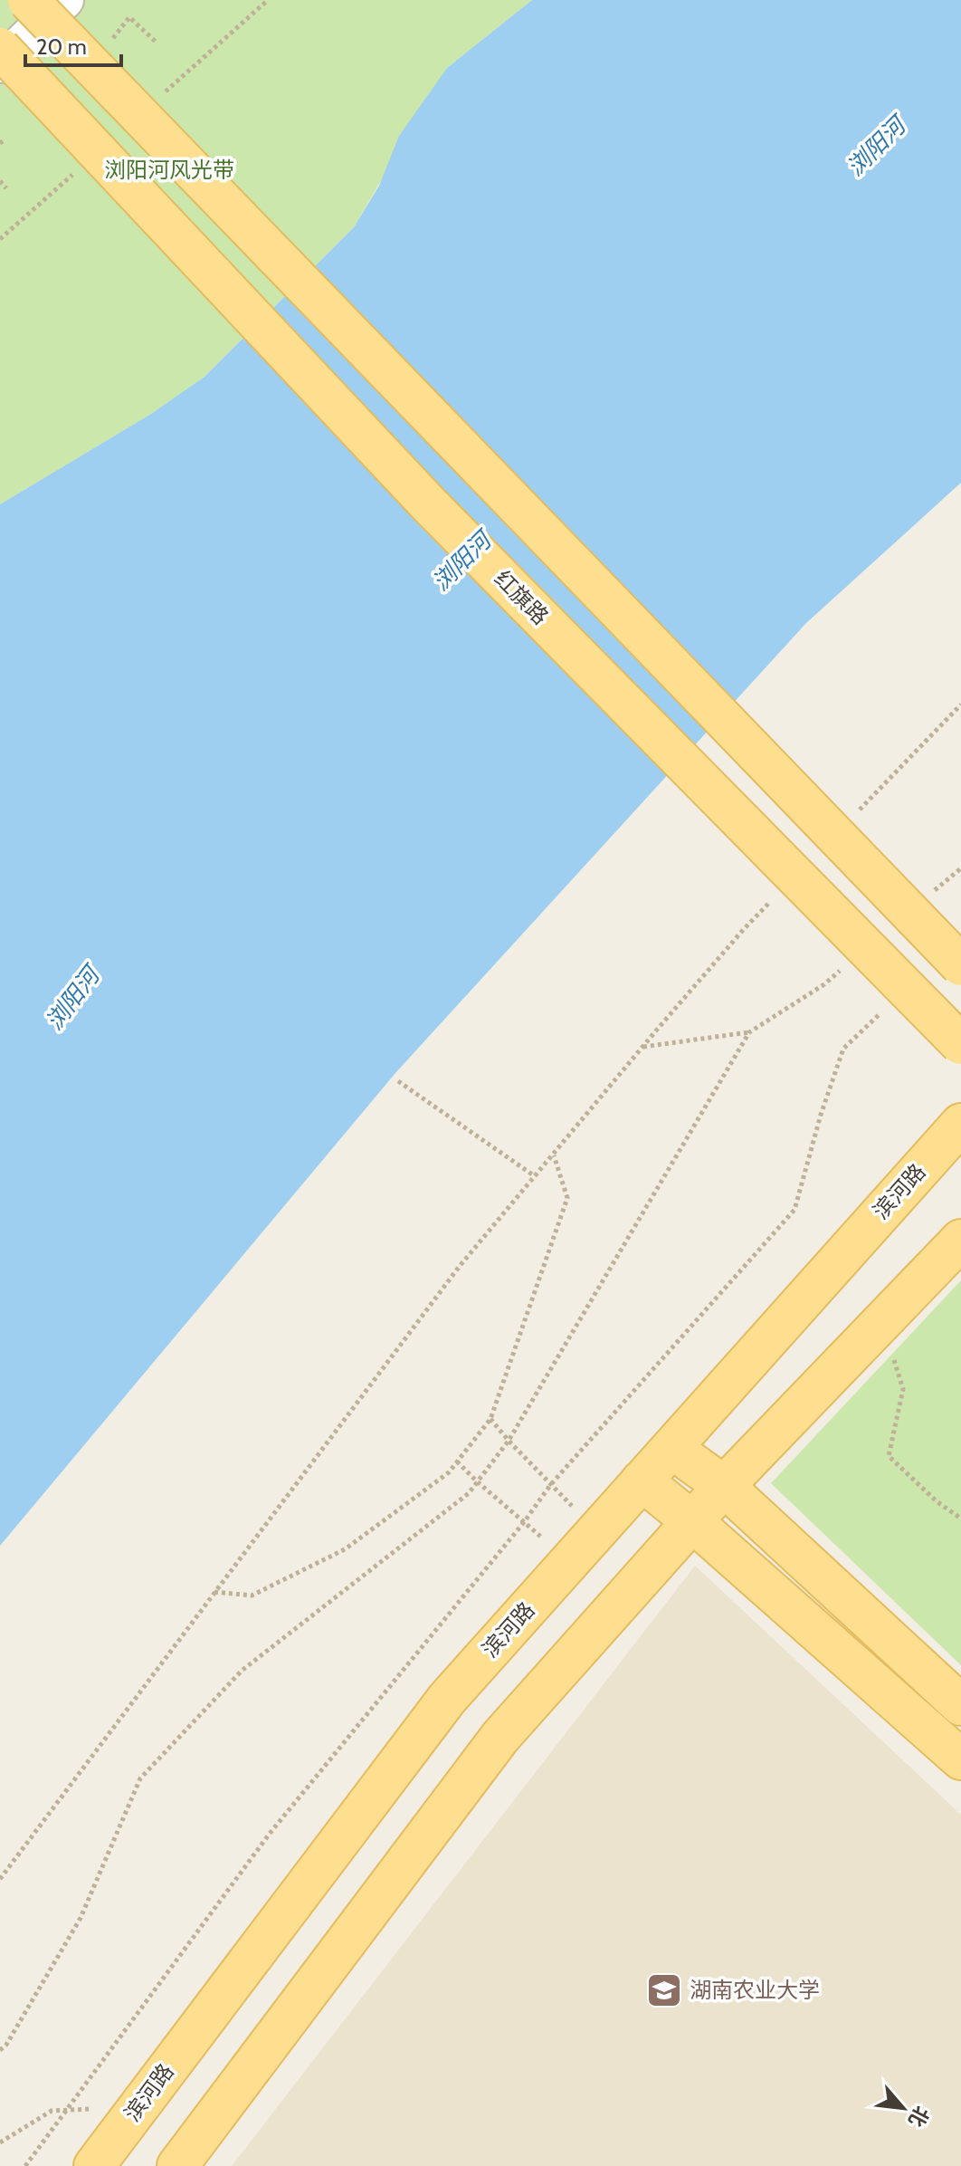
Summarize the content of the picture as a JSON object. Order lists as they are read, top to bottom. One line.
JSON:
{"streets":{"main road":["红旗路","滨河路"]},"water":["浏阳河"],"parks":["浏阳河风光带"],"places":{"school or university":["湖南农业大学"]},"scale_bar":"20 m","north":"bottom right"}
